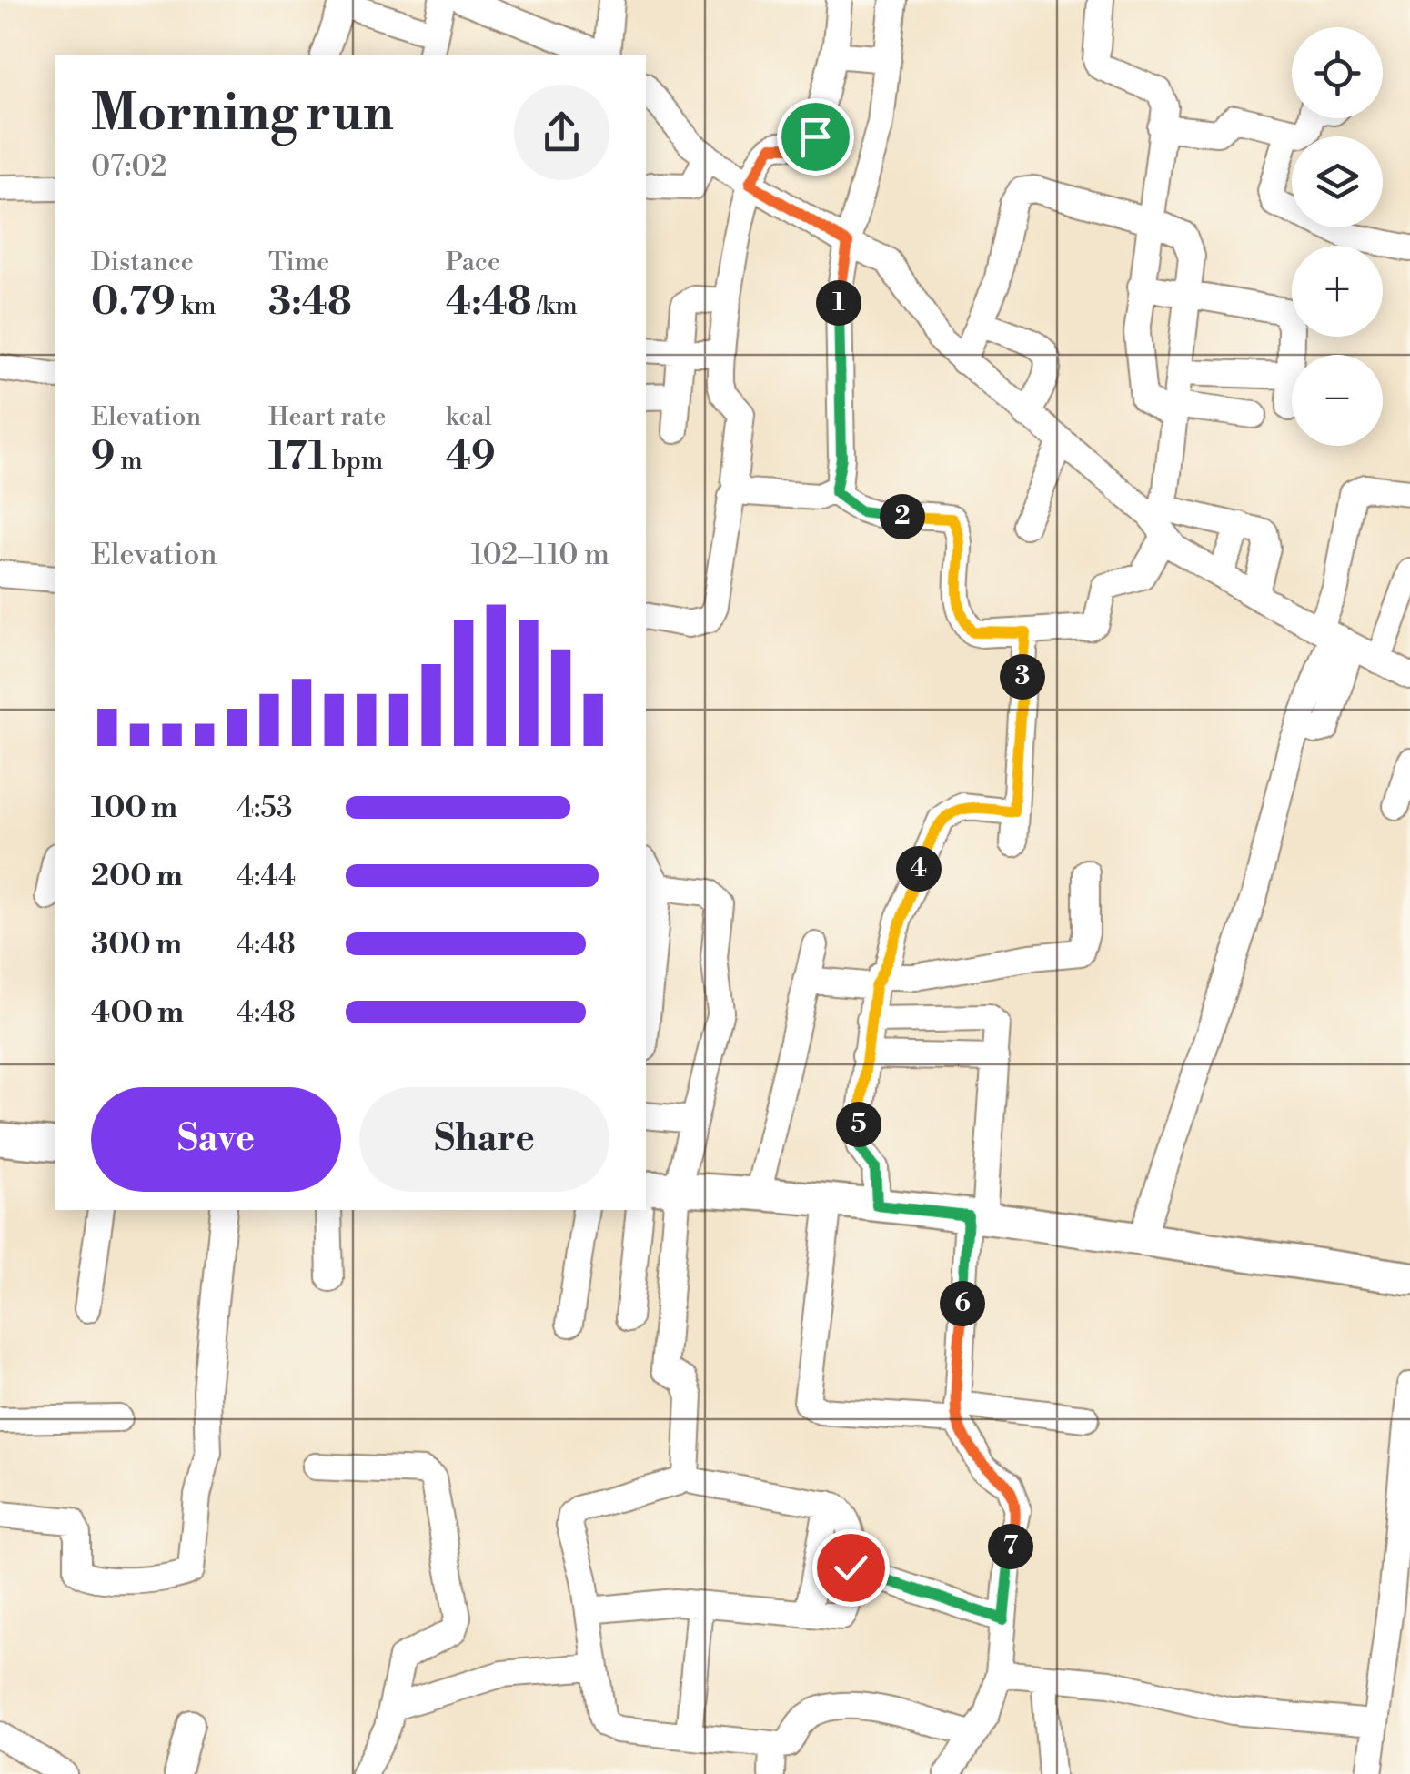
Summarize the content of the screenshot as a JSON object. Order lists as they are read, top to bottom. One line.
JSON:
{"page":{"map_buttons":["+","−"],"heading":["Morning run","07:02"],"stats":[["Distance","0.79 km"],["Time","3:48"],["Pace","4:48 /km"],["Elevation","9 m"],["Heart rate","171 bpm"],["kcal","49"]],"pins":["1","2","3","4","5","6","7"],"chart":["Elevation","102–110 m"],"list":[{"name":"100 m","note":"4:53"},{"name":"200 m","note":"4:44"},{"name":"300 m","note":"4:48"},{"name":"400 m","note":"4:48"}],"buttons":["Save","Share"]}}
